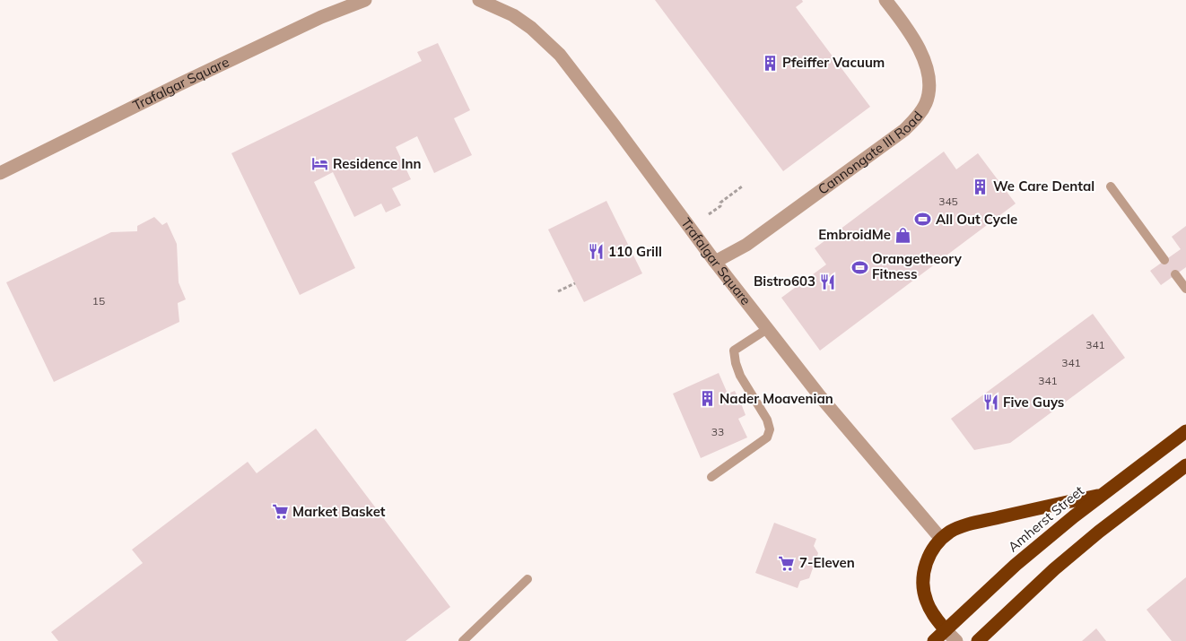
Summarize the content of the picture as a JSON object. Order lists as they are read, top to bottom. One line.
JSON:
{"streets":{"highway":["Amherst Street"],"street":["Trafalgar Square","Cannongate III Road"]},"crossings":[["Trafalgar Square","Cannongate III Road"]],"places":{"building":["Pfeiffer Vacuum","We Care Dental","Nader Moavenian"],"hotel":["Residence Inn"],"sports":["All Out Cycle","Orangetheory Fitness"],"shop":["EmbroidMe"],"restaurant":["110 Grill","Bistro603","Five Guys"],"supermarket":["Market Basket","7-Eleven"]},"house_numbers":["345","15","341","341","341","33"]}
